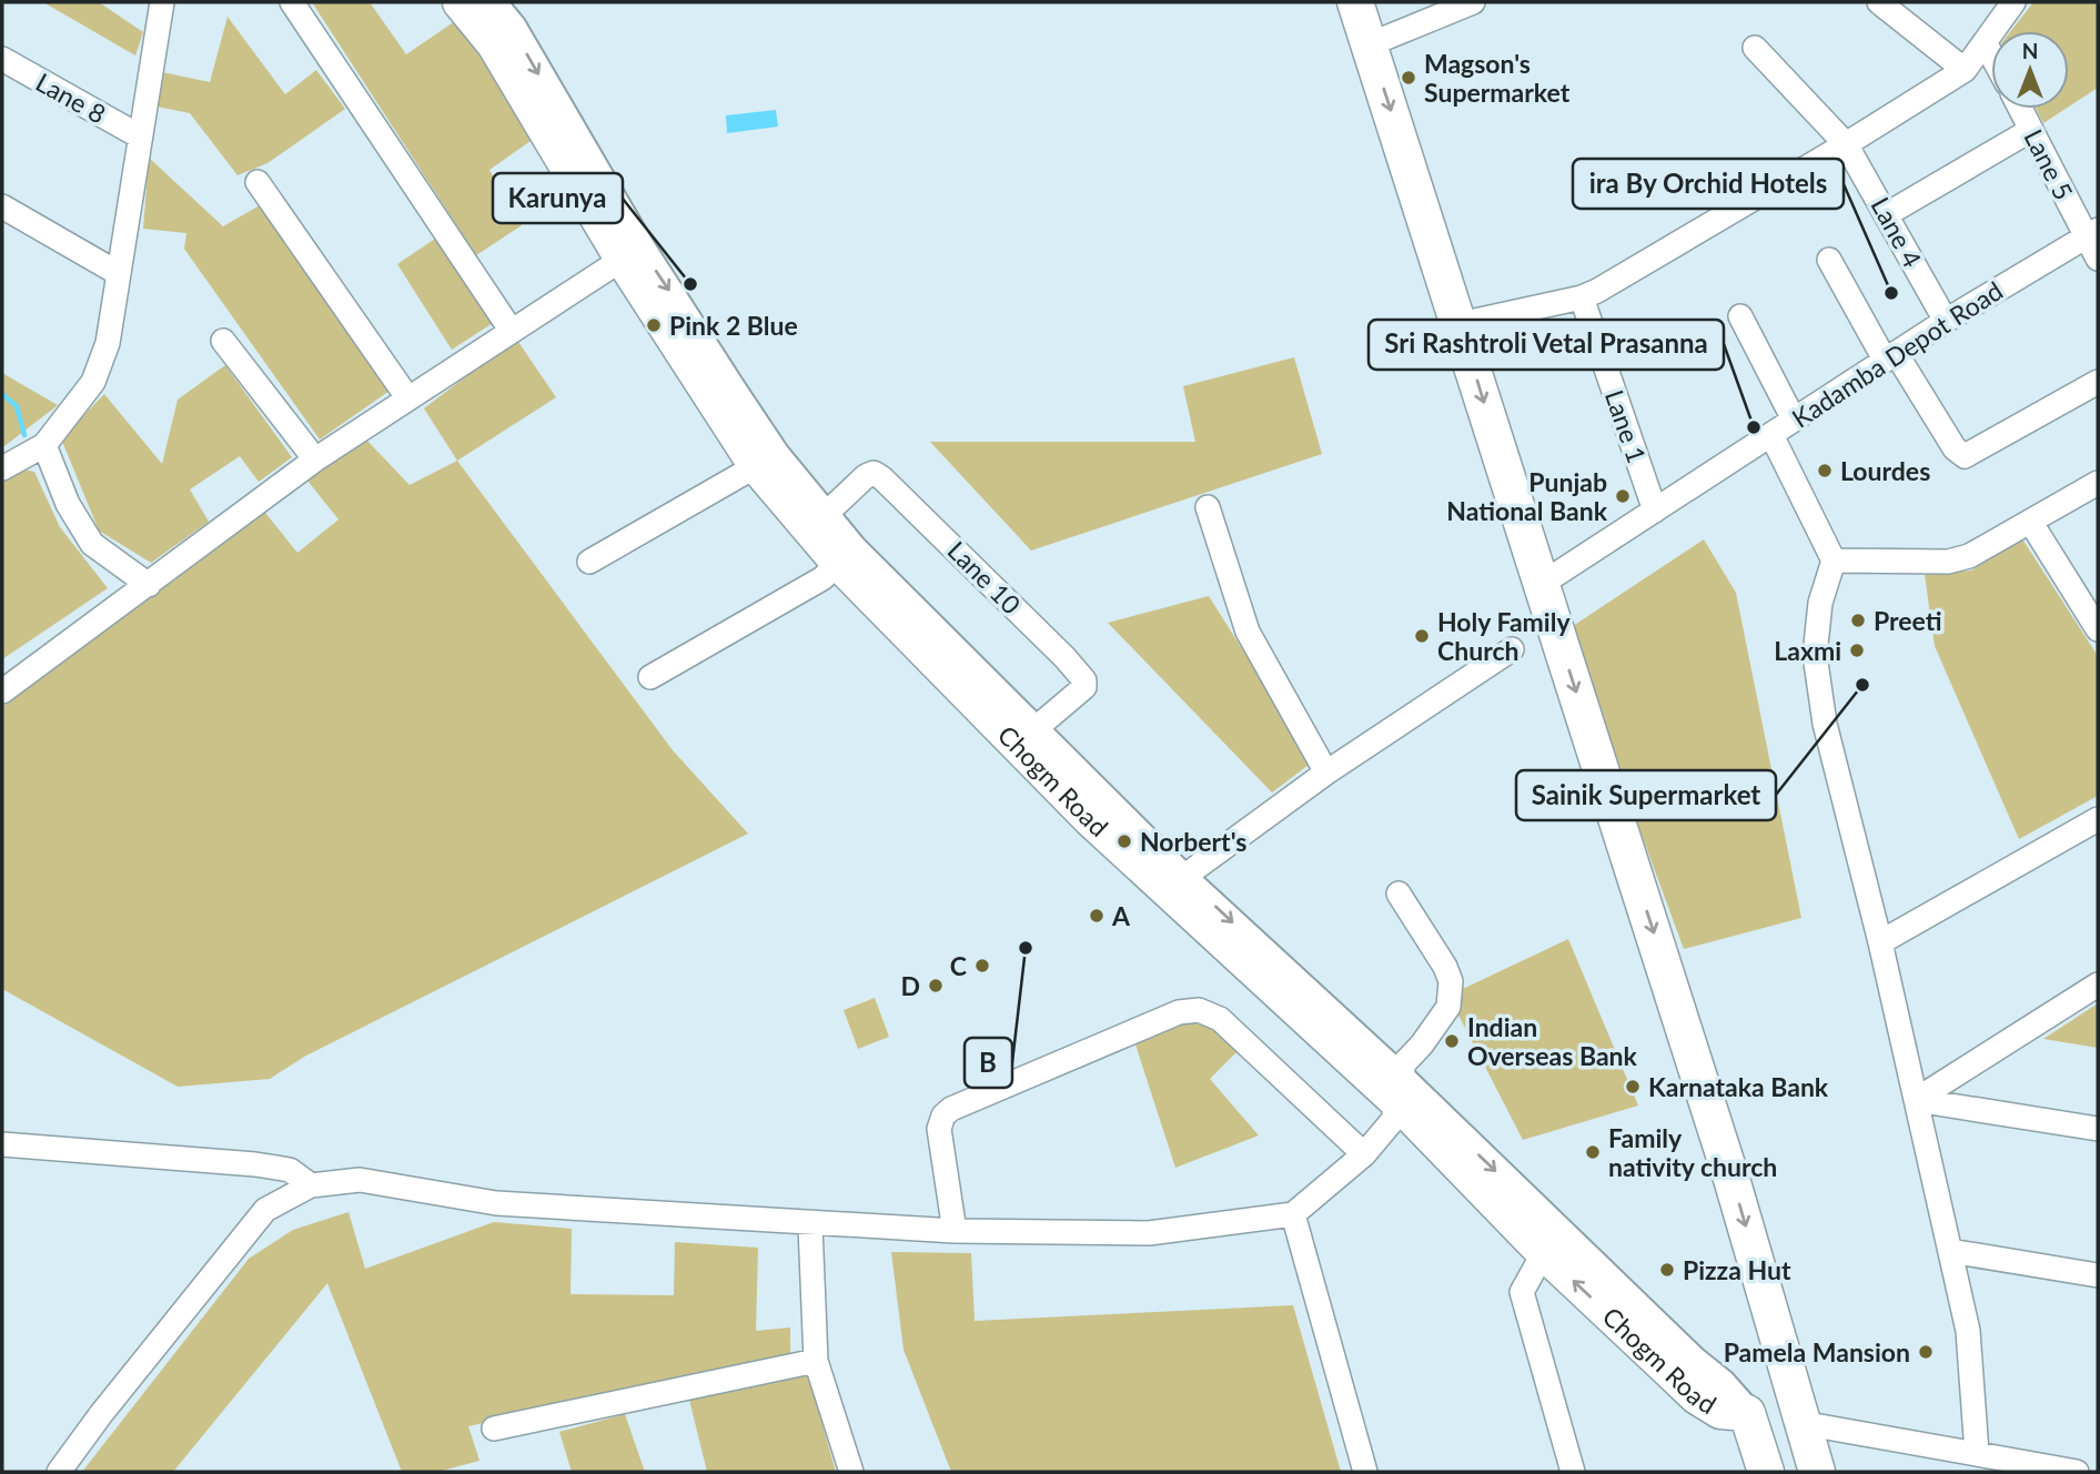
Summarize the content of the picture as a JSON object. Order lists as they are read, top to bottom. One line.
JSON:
{"streets":{"highway":["Chogm Road"],"street":["Lane 8","Lane 5","Lane 4","Kadamba Depot Road","Lane 1","Lane 10"]},"crossings":[["Lane 5","Kadamba Depot Road"],["Lane 4","Kadamba Depot Road"],["Kadamba Depot Road","Lane 1"],["Lane 10","Chogm Road"]],"places":["Magson's Supermarket","Karunya","ira By Orchid Hotels","Pink 2 Blue","Sri Rashtroli Vetal Prasanna","Lourdes","Punjab National Bank","Preeti","Holy Family Church","Laxmi","Sainik Supermarket","Norbert's","A","B","C","D","Indian Overseas Bank","Karnataka Bank","Family nativity church","Pizza Hut","Pamela Mansion"],"north":"top"}
